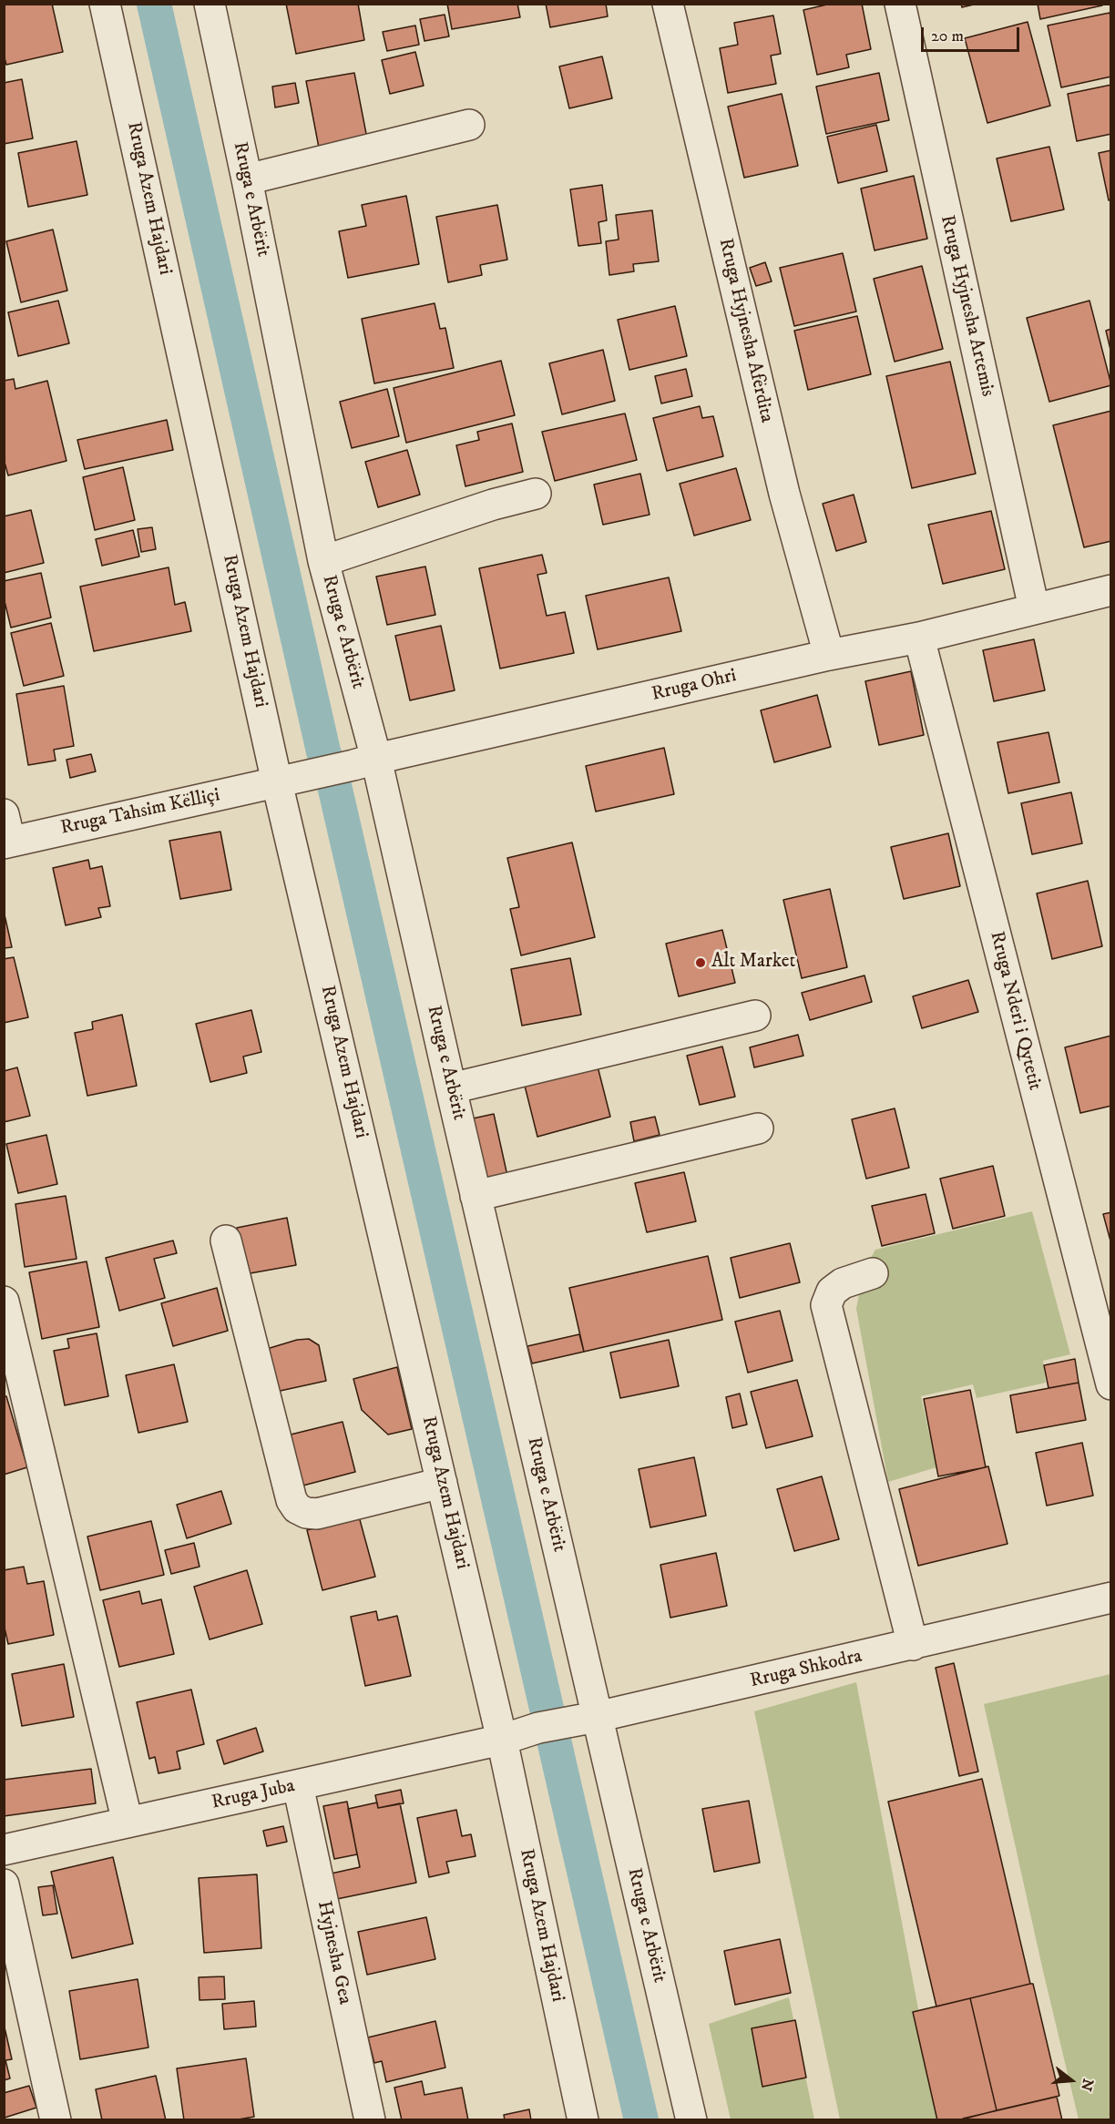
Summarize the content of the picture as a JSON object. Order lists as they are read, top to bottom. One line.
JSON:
{"streets":{"street":["Rruga Azem Hajdari","Rruga e Arbërit","Rruga Hyjnesha Artemis","Rruga Hyjnesha Afërdita","Rruga Ohri","Rruga Tahsim Këlliçi","Rruga Nderi i Qytetit","Rruga Shkodra","Rruga Juba","Hyjnesha Gea"]},"crossings":[["Rruga Azem Hajdari","Rruga Ohri"],["Rruga Azem Hajdari","Rruga Tahsim Këlliçi"],["Rruga Azem Hajdari","Rruga Shkodra"],["Rruga Azem Hajdari","Rruga Juba"],["Rruga e Arbërit","Rruga Ohri"],["Rruga e Arbërit","Rruga Shkodra"],["Rruga Hyjnesha Artemis","Rruga Ohri"],["Rruga Hyjnesha Afërdita","Rruga Ohri"],["Rruga Ohri","Rruga Tahsim Këlliçi"],["Rruga Ohri","Rruga Nderi i Qytetit"],["Rruga Shkodra","Rruga Juba"],["Rruga Juba","Hyjnesha Gea"]],"places":["Alt Market"],"scale_bar":"20 m","north":"right"}
